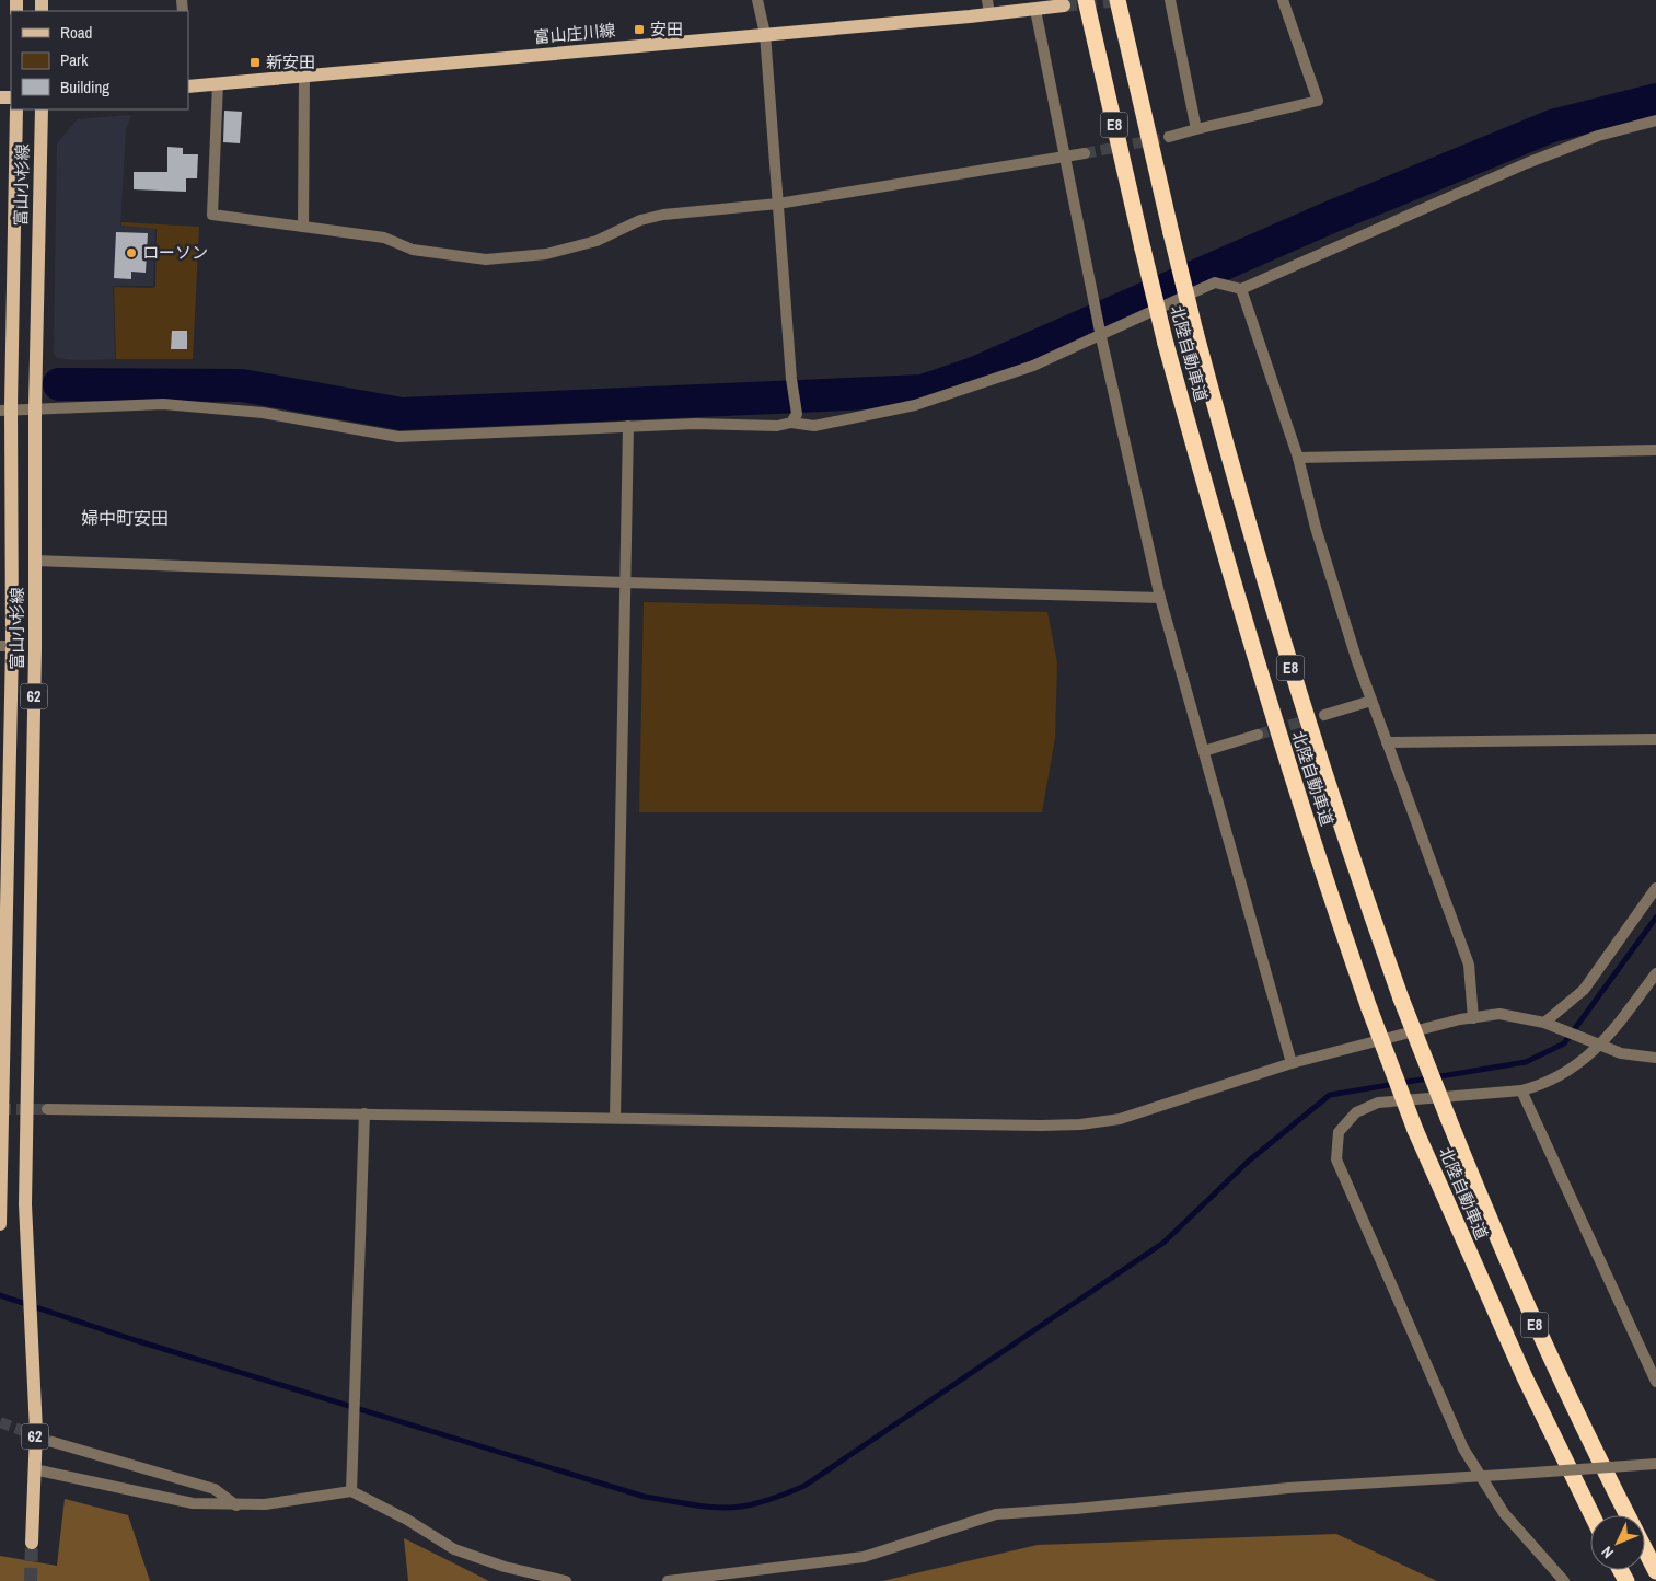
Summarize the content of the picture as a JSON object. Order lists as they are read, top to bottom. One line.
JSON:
{"streets":{"highway":["E8","北陸自動車道"],"main road":["富山庄川線","富山小杉線","62"]},"districts":["婦中町安田"],"places":{"transit":["安田","新安田"],"other":["ローソン"]},"legend":["Road","Park","Building"],"north":"bottom left"}
